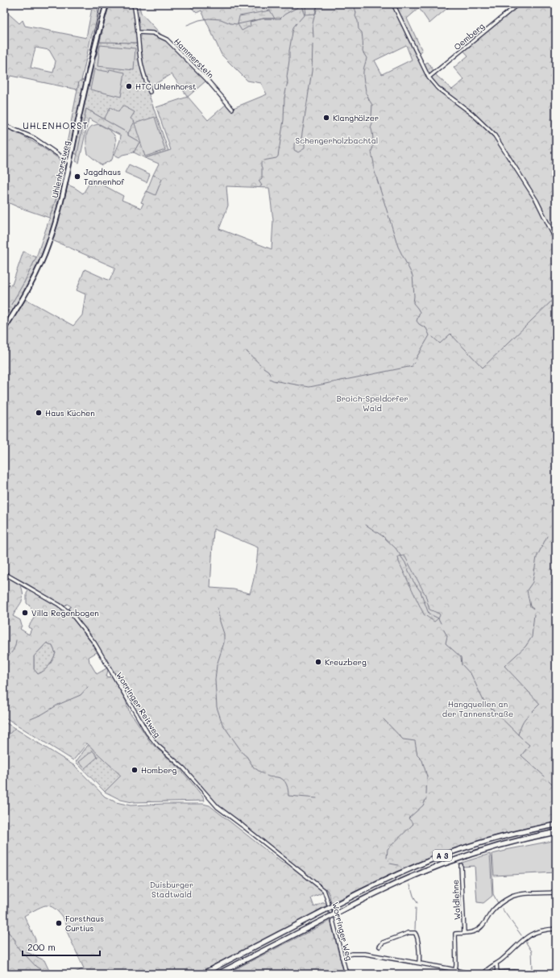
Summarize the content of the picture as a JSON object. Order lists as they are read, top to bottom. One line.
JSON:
{"streets":{"highway":["A 3"],"main road":["Uhlenhorstweg"],"street":["Oemberg","Hammerstein","Worringer Reitweg","Waldlehne","Worringer Weg"]},"crossings":[["Worringer Reitweg","Worringer Weg"]],"districts":["UHLENHORST"],"parks":["Schengerholzbachtal","Broich-Speldorfer Wald","Hangquellen an der Tannenstraße","Duisburger Stadtwald"],"places":["HTC Uhlenhorst","Klanghölzer","Jagdhaus Tannenhof","Haus Küchen","Villa Regenbogen","Kreuzberg","Homberg","Forsthaus Curtius"],"scale_bar":"200 m"}
